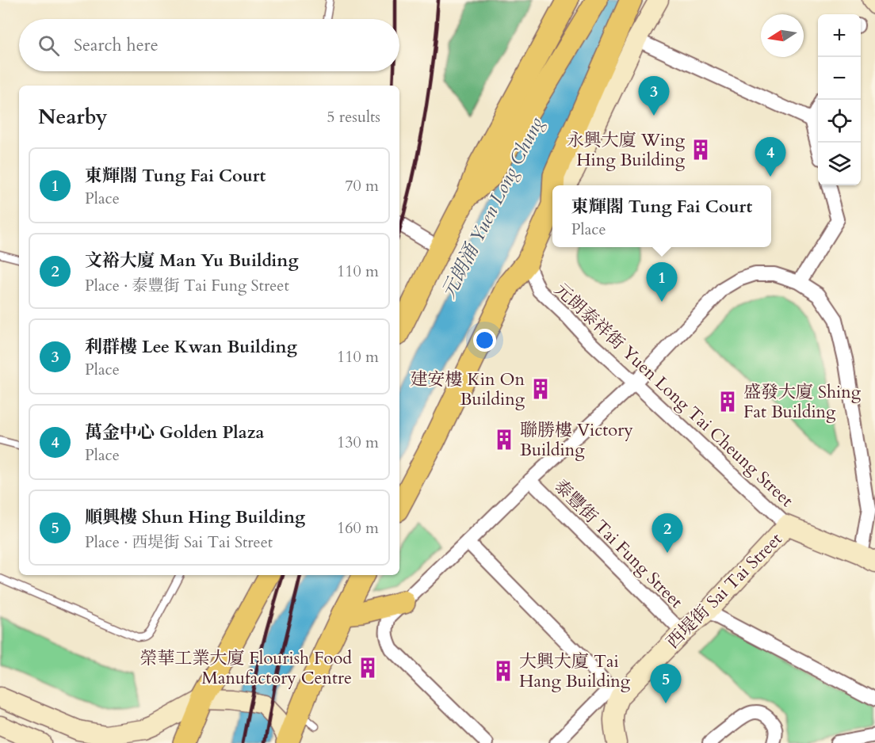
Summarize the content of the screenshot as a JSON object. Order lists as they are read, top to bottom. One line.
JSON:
{"streets":{"street":["元朗泰祥街 Yuen Long Tai Cheung Street","泰豐街 Tai Fung Street","西堤街 Sai Tai Street"]},"crossings":[["元朗泰祥街 Yuen Long Tai Cheung Street","西堤街 Sai Tai Street"],["泰豐街 Tai Fung Street","西堤街 Sai Tai Street"]],"water":["元朗涌 Yuen Long Chung"],"places":{"building":["永興大廈 Wing Hing Building","建安樓 Kin On Building","盛發大廈 Shing Fat Building","聯勝樓 Victory Building","榮華工業大廈 Flourish Food Manufactory Centre","大興大廈 Tai Hang Building"]},"north":"left","page":{"map_buttons":["+","−"],"search":"Search here","pins":["3","4","1","2","5"],"heading":["Nearby","5 results"],"list":[{"mark":"1","name":"東輝閣 Tung Fai Court","note":"Place","value":"70 m"},{"mark":"2","name":"文裕大廈 Man Yu Building","note":"Place · 泰豐街 Tai Fung Street","value":"110 m"},{"mark":"3","name":"利群樓 Lee Kwan Building","note":"Place","value":"110 m"},{"mark":"4","name":"萬金中心 Golden Plaza","note":"Place","value":"130 m"},{"mark":"5","name":"順興樓 Shun Hing Building","note":"Place · 西堤街 Sai Tai Street","value":"160 m"}],"popup":["東輝閣 Tung Fai Court","Place"]}}
